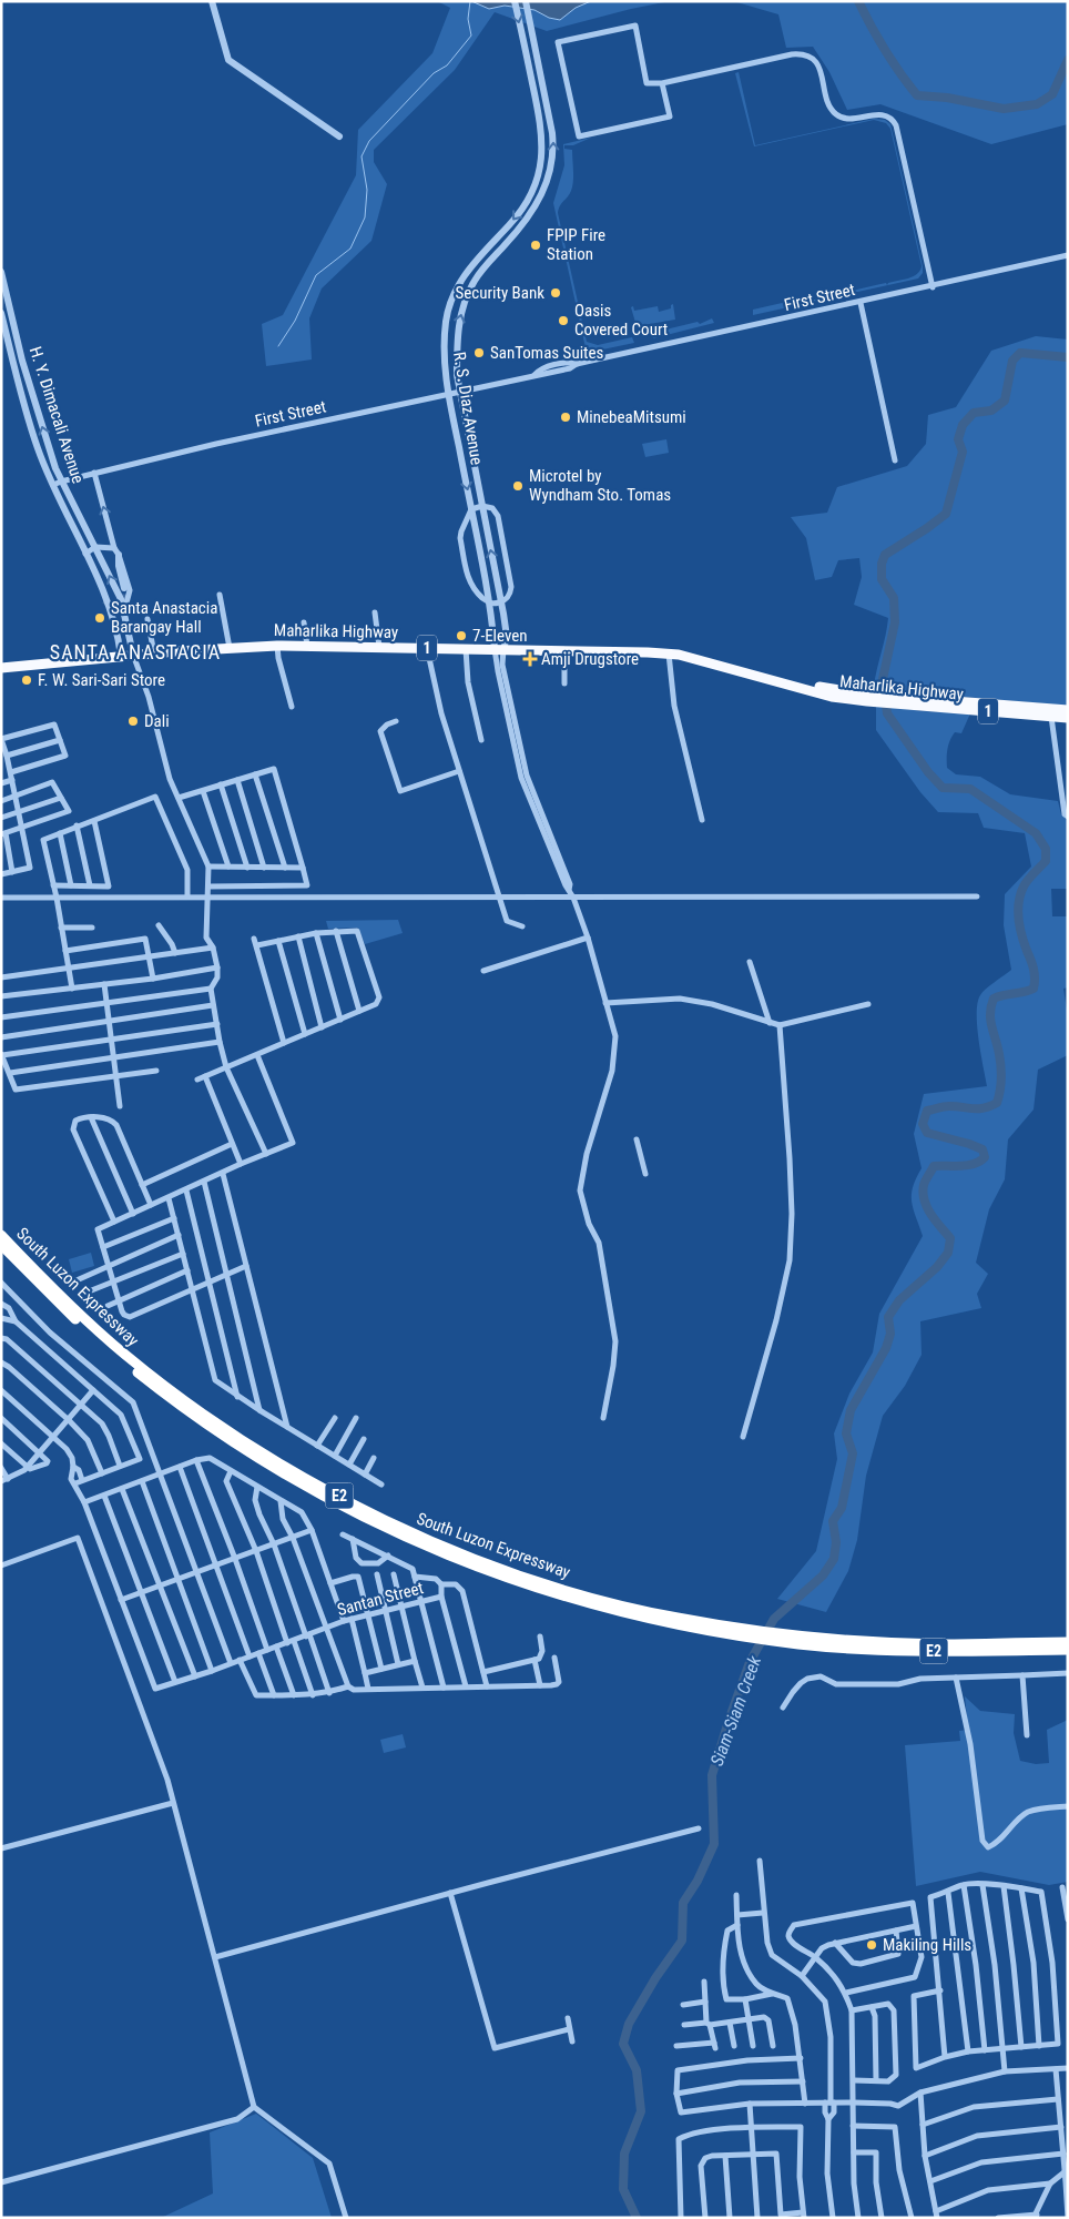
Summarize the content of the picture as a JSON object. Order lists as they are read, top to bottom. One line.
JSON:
{"streets":{"highway":["Maharlika Highway","1","South Luzon Expressway","E2"],"street":["First Street","R. S. Diaz Avenue","H. Y. Dimacali Avenue","Santan Street"]},"crossings":[["First Street","R. S. Diaz Avenue"],["First Street","H. Y. Dimacali Avenue"],["R. S. Diaz Avenue","Maharlika Highway"],["H. Y. Dimacali Avenue","Maharlika Highway"]],"districts":["SANTA ANASTACIA"],"water":["Siam-Siam Creek"],"places":{"other":["FPIP Fire Station","Security Bank","Oasis Covered Court","SanTomas Suites","MinebeaMitsumi","Microtel by Wyndham Sto. Tomas","Santa Anastacia Barangay Hall","7-Eleven","F. W. Sari-Sari Store","Dali","Makiling Hills"],"health":["Amji Drugstore"]}}
